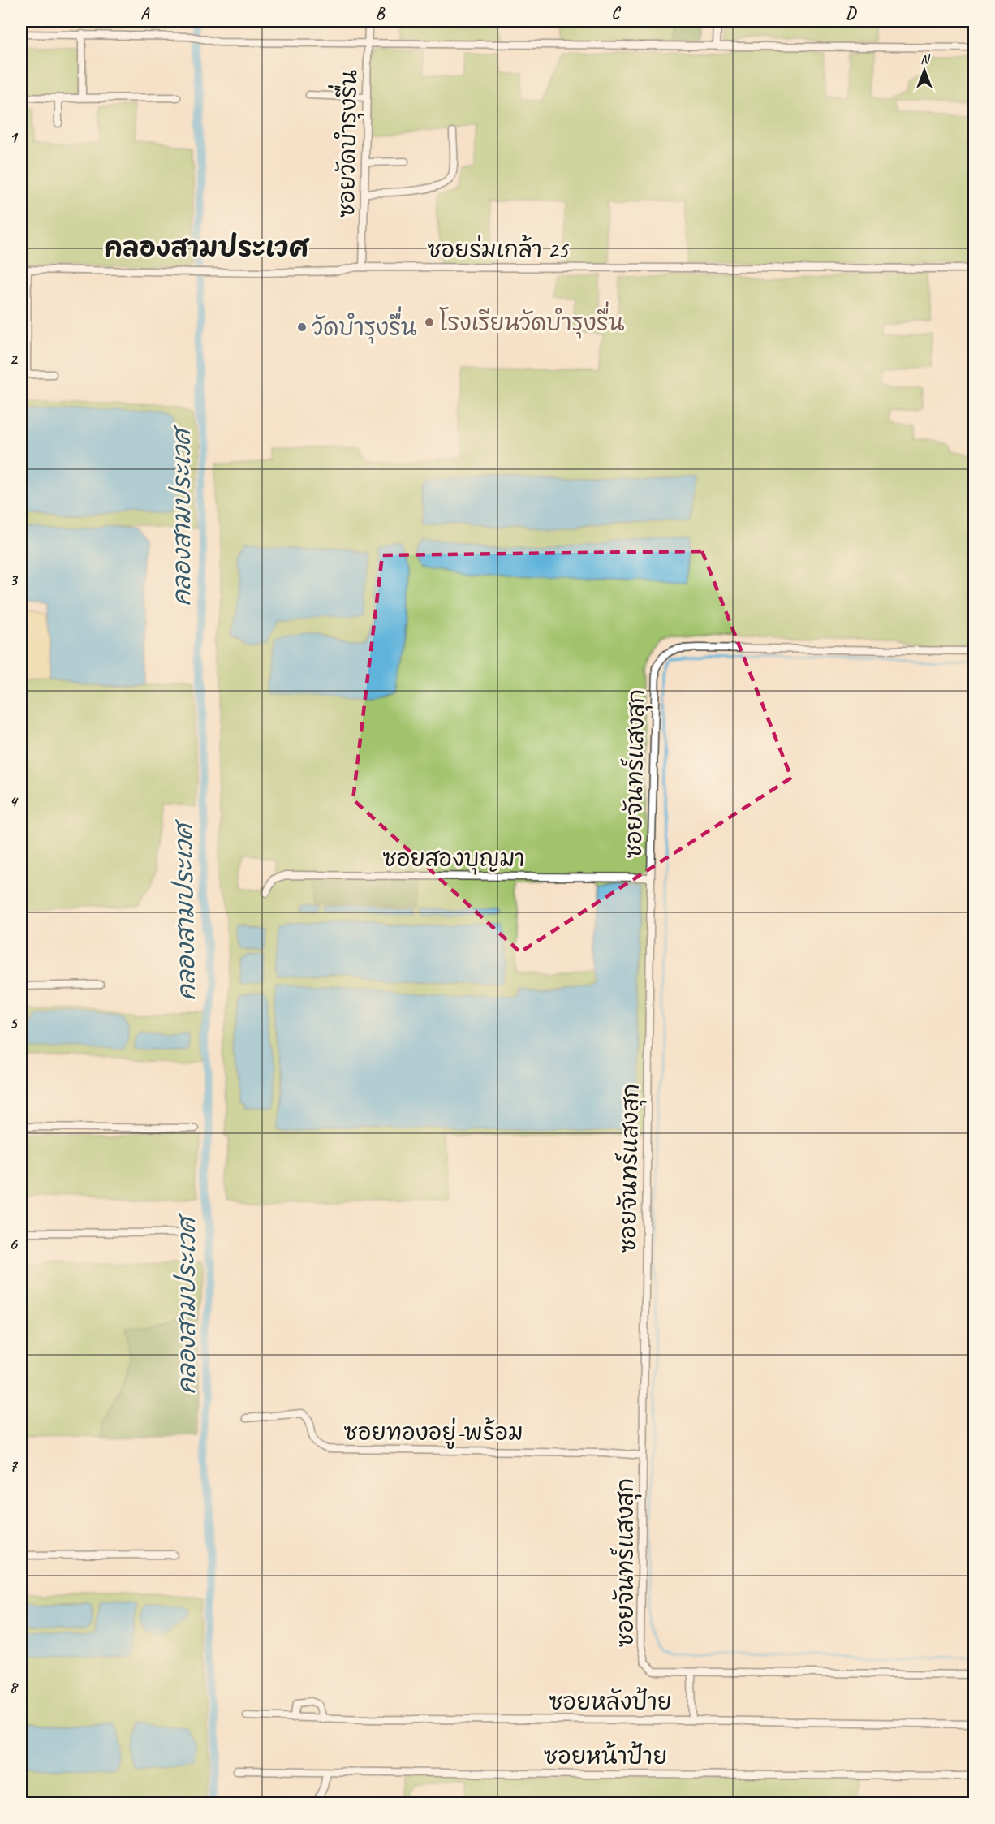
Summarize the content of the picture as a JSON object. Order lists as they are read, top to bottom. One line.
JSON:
{"streets":{"street":["ซอยวัดบำรุงรื่น","ซอยร่มเกล้า 25","ซอยจันทร์แสงสุก","ซอยสองบุญมา","ซอยทองอยู่-พร้อม","ซอยหลังป้าย","ซอยหน้าป้าย"]},"crossings":[["ซอยวัดบำรุงรื่น","ซอยร่มเกล้า 25"],["ซอยจันทร์แสงสุก","ซอยสองบุญมา"],["ซอยจันทร์แสงสุก","ซอยทองอยู่-พร้อม"]],"districts":["คลองสามประเวศ"],"water":["คลองสามประเวศ"],"places":["โรงเรียนวัดบำรุงรื่น","วัดบำรุงรื่น"],"north":"top","grid":{"columns":["A","B","C","D"],"rows":["1","2","3","4","5","6","7","8"]}}
